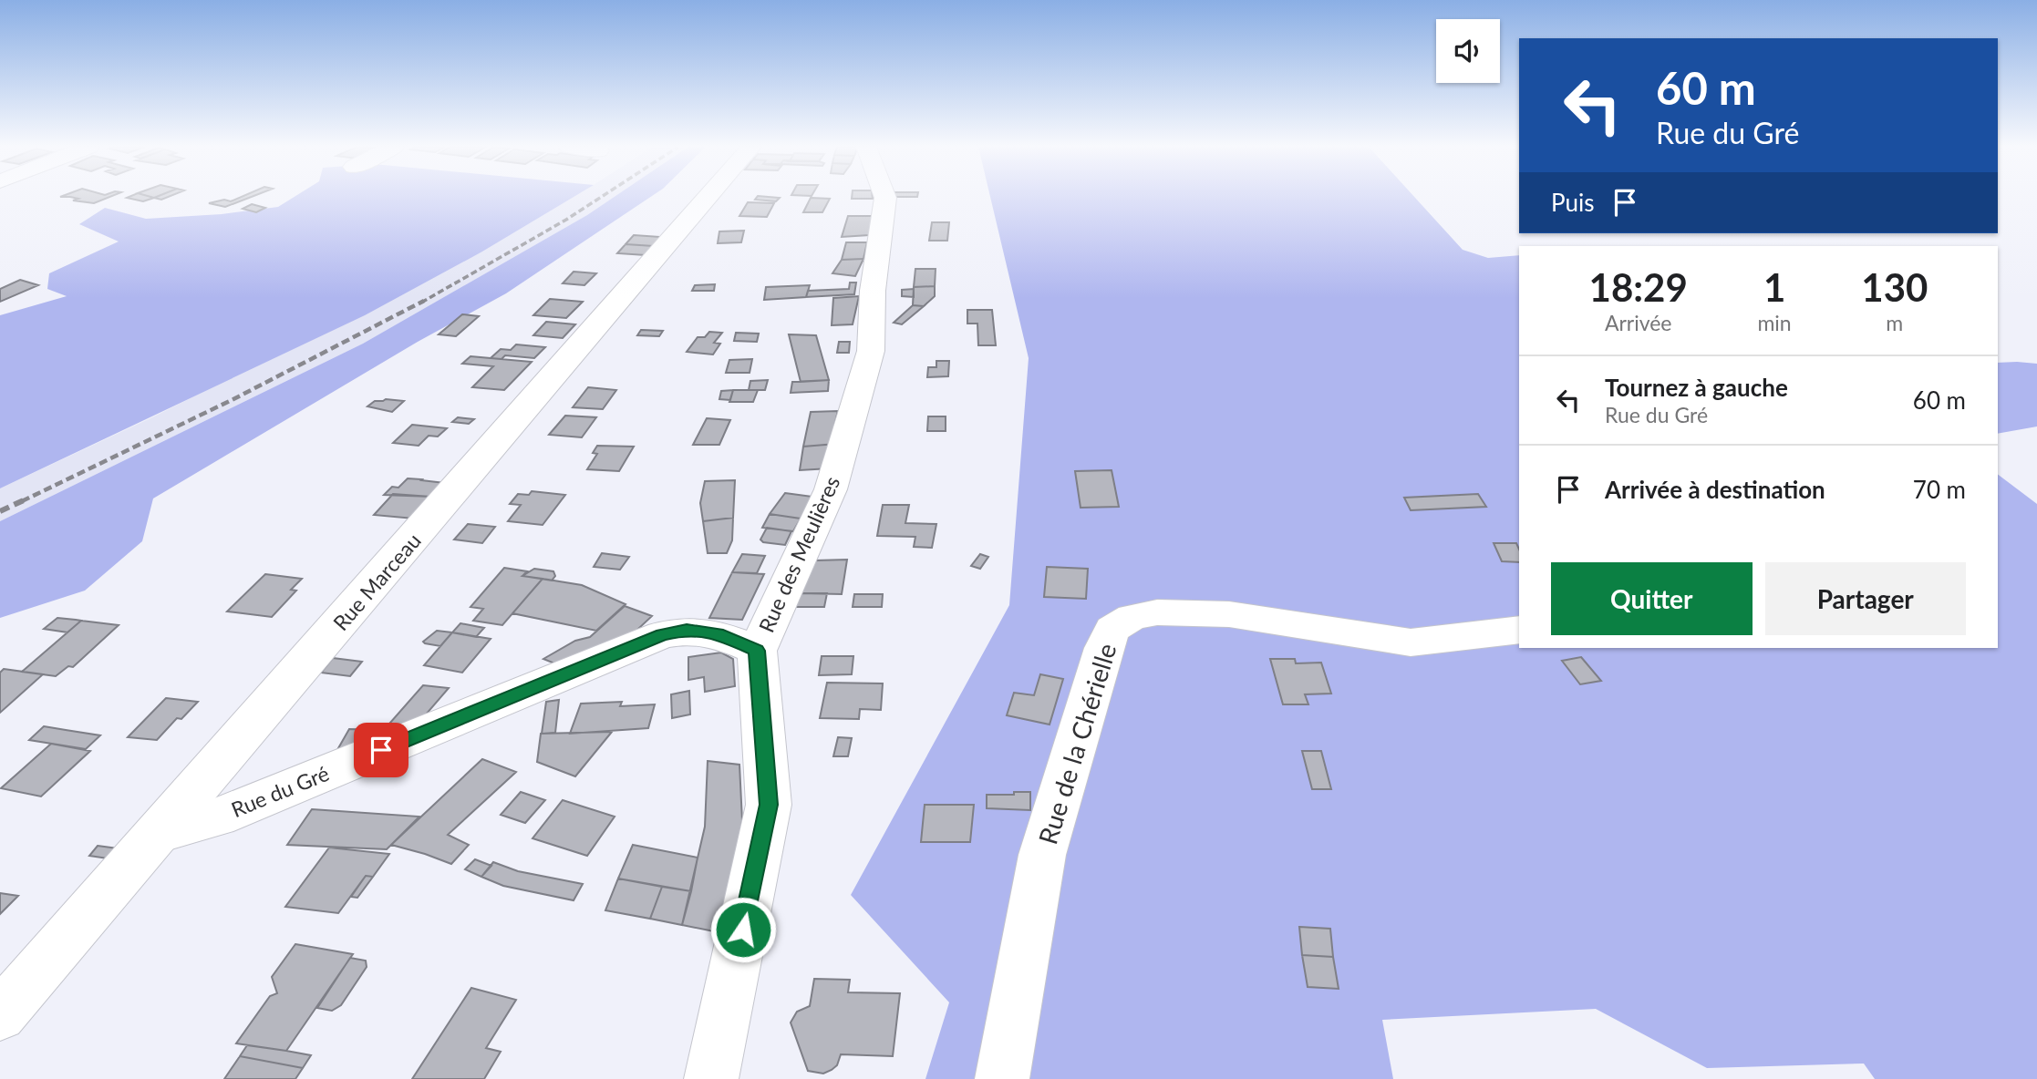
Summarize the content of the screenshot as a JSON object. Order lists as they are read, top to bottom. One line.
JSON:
{"streets":{"street":["Rue des Meulières","Rue Marceau","Rue de la Chérielle","Rue du Gré"]},"crossings":[["Rue des Meulières","Rue du Gré"],["Rue Marceau","Rue du Gré"]],"page":{"turn":["60 m","Rue du Gré"],"then":"Puis","eta":["18:29","Arrivée","1","min","130","m"],"list":[{"name":"Tournez à gauche","note":"Rue du Gré","value":"60 m"},{"name":"Arrivée à destination","value":"70 m"}],"buttons":["Quitter","Partager"]}}
